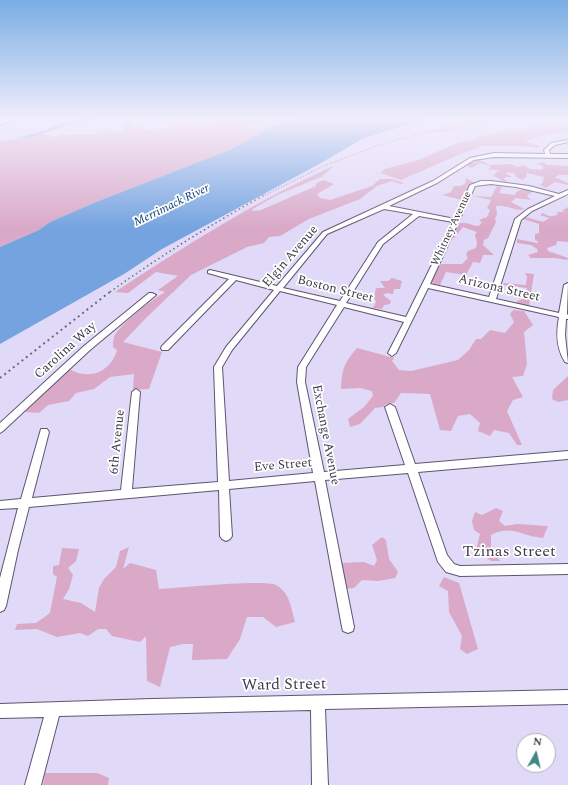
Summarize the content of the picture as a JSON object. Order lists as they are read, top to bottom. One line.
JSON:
{"streets":{"street":["Whitney Avenue","Elgin Avenue","Arizona Street","Boston Street","Carolina Way","Exchange Avenue","6th Avenue","Eve Street","Tzinas Street","Ward Street"]},"crossings":[["Whitney Avenue","Arizona Street"],["Whitney Avenue","Boston Street"],["Elgin Avenue","Boston Street"],["Elgin Avenue","Eve Street"],["Boston Street","Exchange Avenue"],["Exchange Avenue","Eve Street"],["6th Avenue","Eve Street"],["Eve Street","Tzinas Street"]],"water":["Merrimack River"],"north":"top"}
